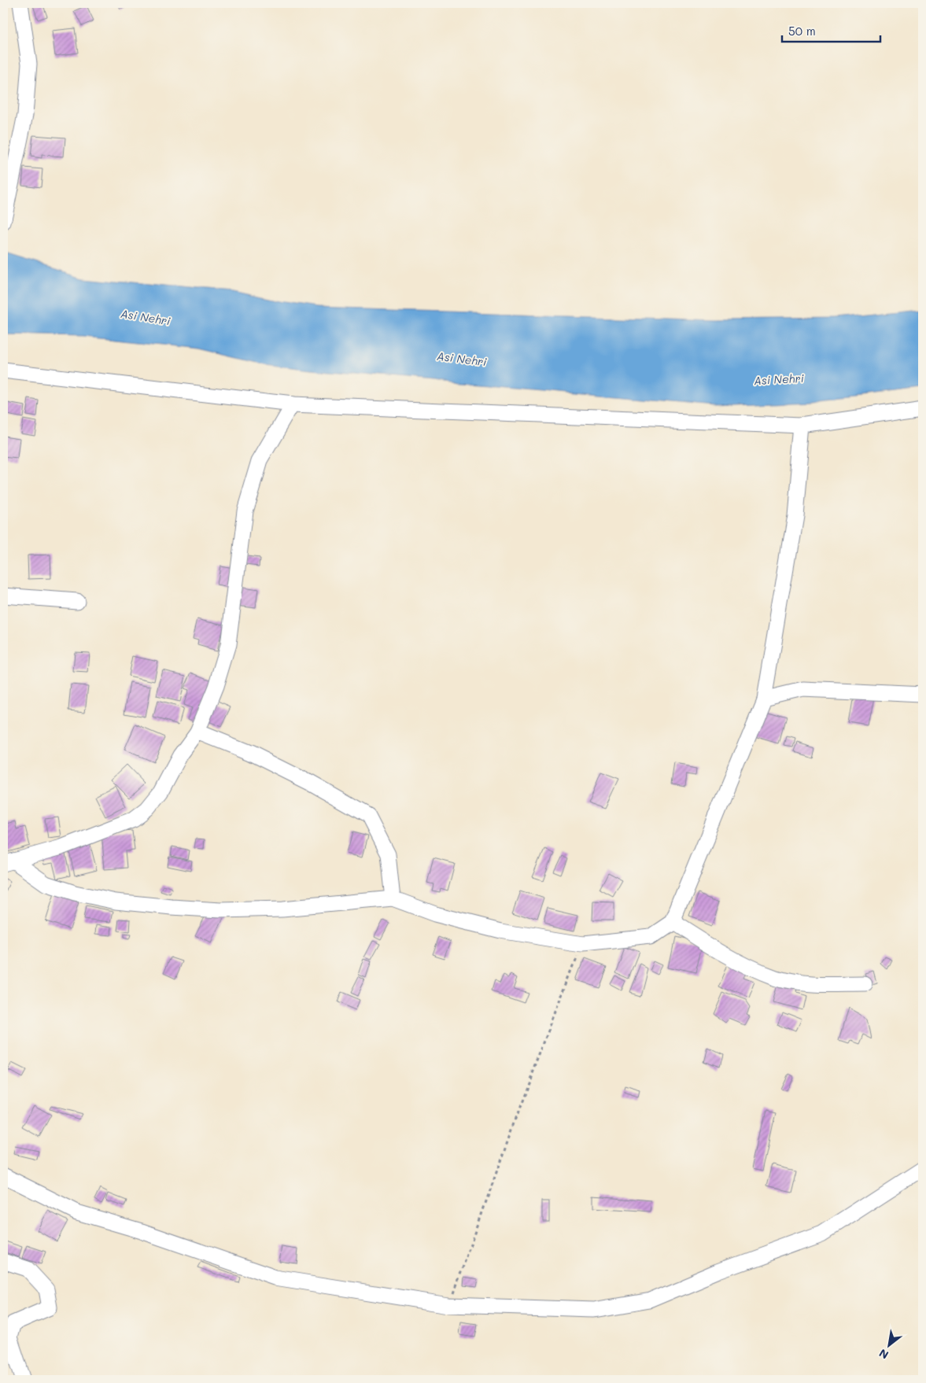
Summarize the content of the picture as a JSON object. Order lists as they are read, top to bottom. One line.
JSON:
{"water":["Asi Nehri"],"scale_bar":"50 m","north":"bottom left"}
